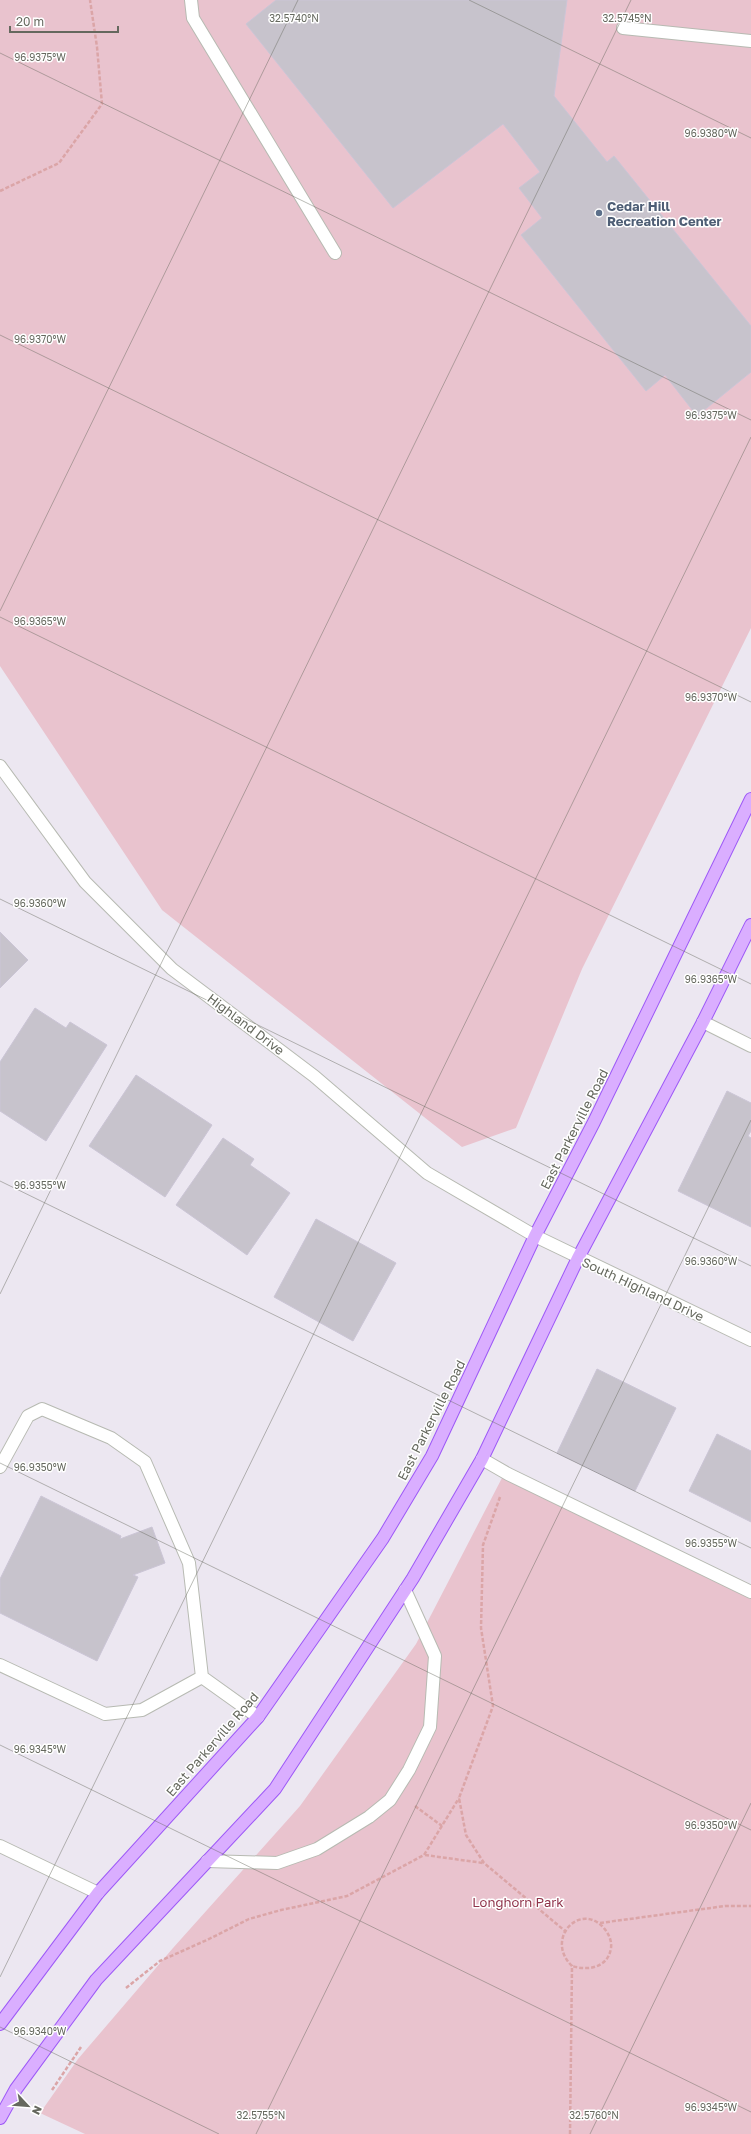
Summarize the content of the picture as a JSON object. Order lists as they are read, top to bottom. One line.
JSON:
{"streets":{"main road":["East Parkerville Road"],"street":["Highland Drive","South Highland Drive"]},"crossings":[["Highland Drive","East Parkerville Road"],["Highland Drive","South Highland Drive"],["East Parkerville Road","South Highland Drive"]],"parks":["Longhorn Park"],"places":["Cedar Hill Recreation Center"],"scale_bar":"20 m","north":"bottom right","coordinates":["32.5740°N","32.5745°N","96.9375°W","96.9380°W","96.9370°W","96.9365°W","96.9360°W","96.9355°W","96.9350°W","96.9345°W","96.9340°W","32.5755°N","32.5760°N"]}
